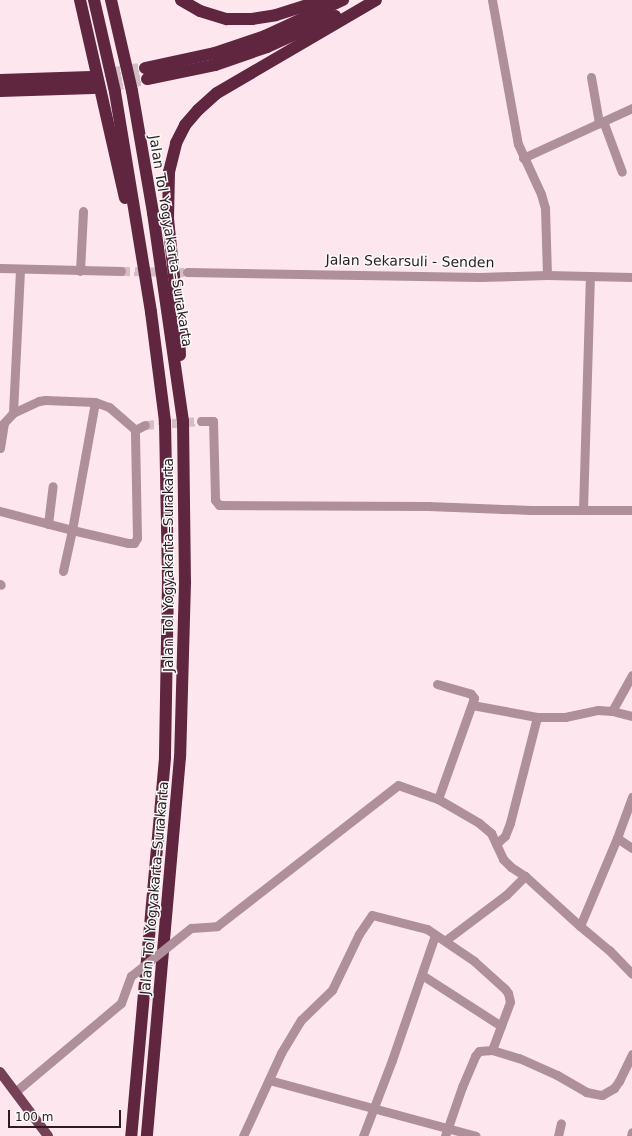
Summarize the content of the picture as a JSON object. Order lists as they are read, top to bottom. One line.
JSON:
{"streets":{"highway":["Jalan Tol Yogyakarta–Surakarta"],"street":["Jalan Sekarsuli - Senden"]},"scale_bar":"100 m"}
